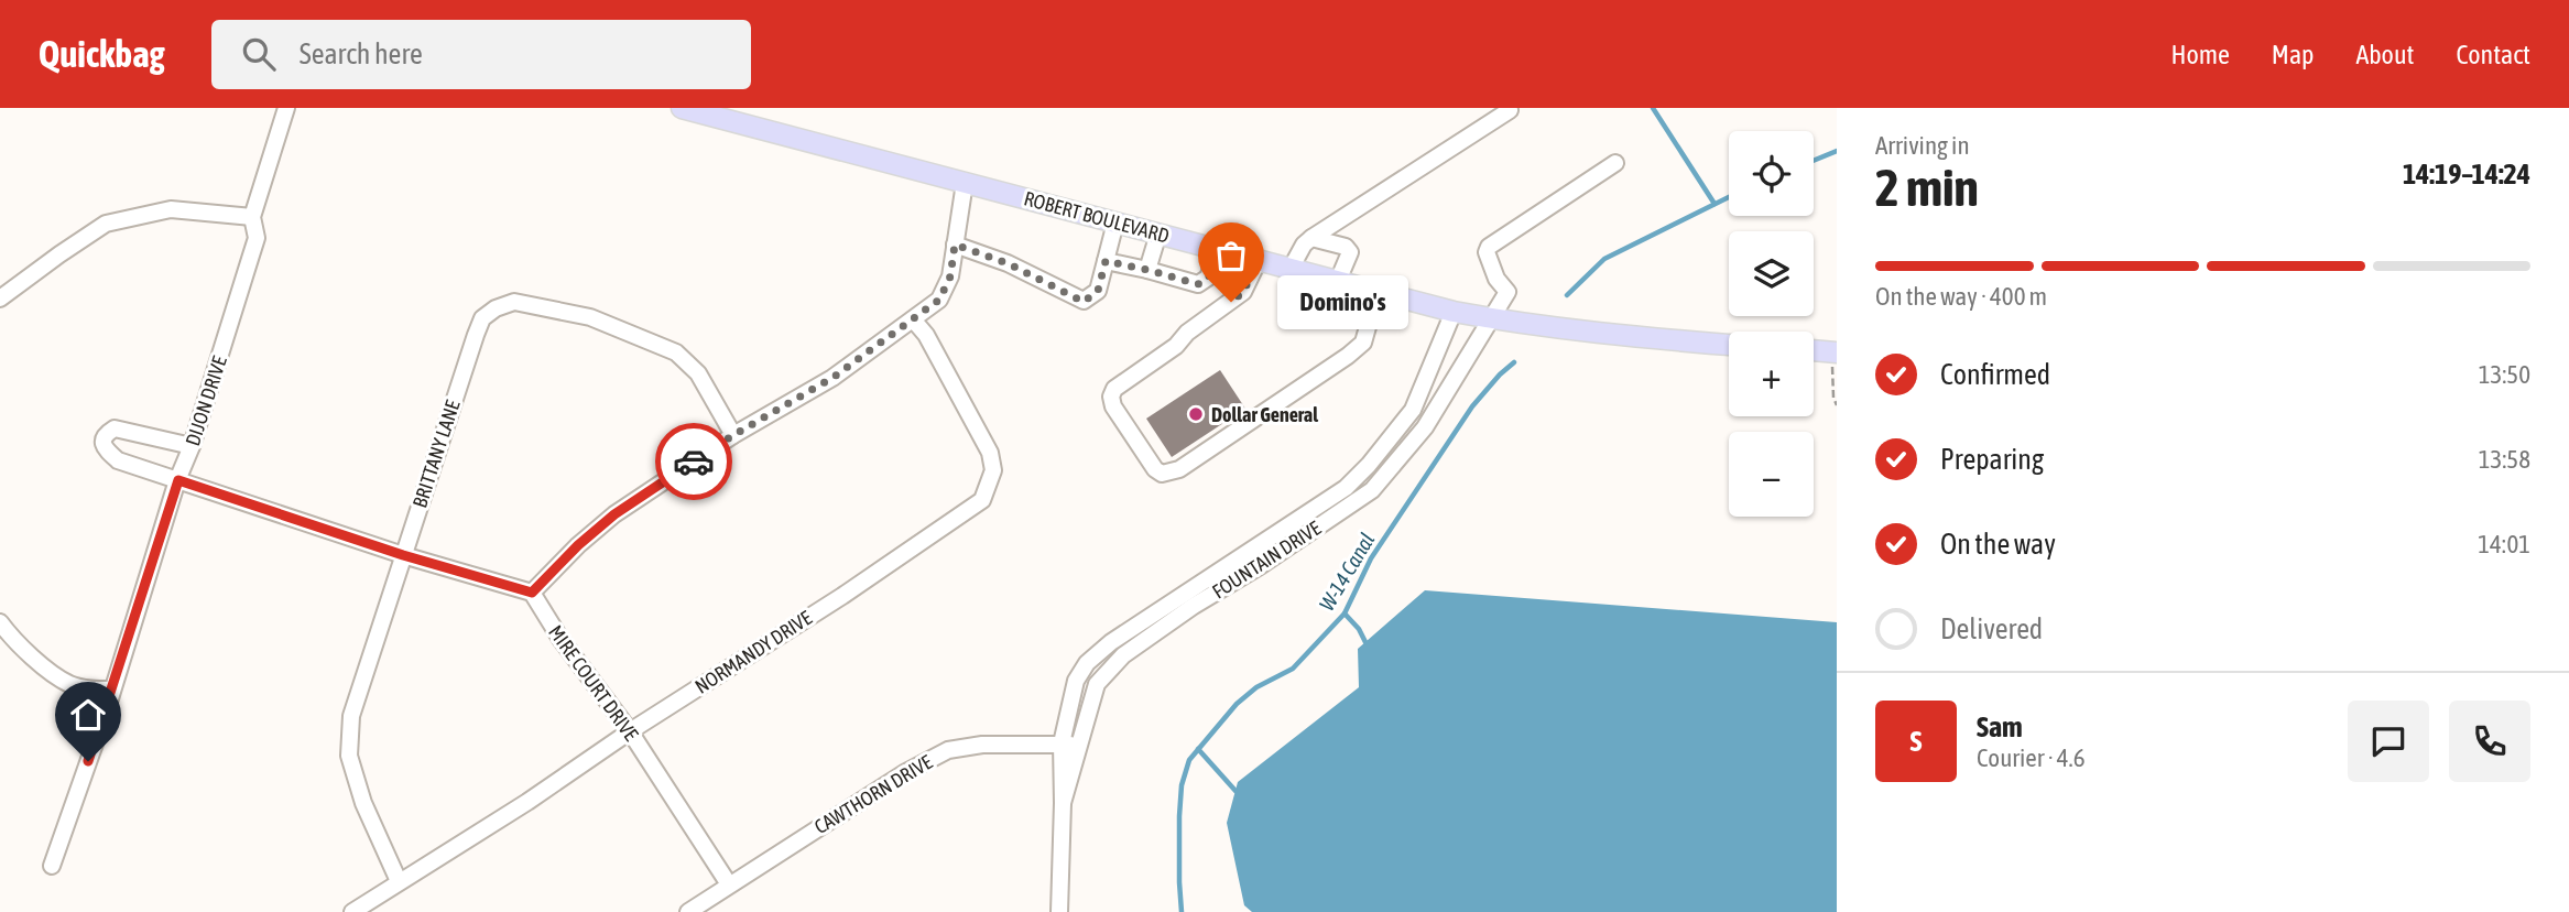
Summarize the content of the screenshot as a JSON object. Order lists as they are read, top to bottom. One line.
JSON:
{"streets":{"main road":["ROBERT BOULEVARD"],"street":["DIJON DRIVE","BRITTANY LANE","FOUNTAIN DRIVE","NORMANDY DRIVE","MIRE COURT DRIVE","CAWTHORN DRIVE"]},"crossings":[["ROBERT BOULEVARD","FOUNTAIN DRIVE"],["BRITTANY LANE","NORMANDY DRIVE"],["FOUNTAIN DRIVE","CAWTHORN DRIVE"],["NORMANDY DRIVE","MIRE COURT DRIVE"],["MIRE COURT DRIVE","CAWTHORN DRIVE"]],"water":["W-14 Canal"],"places":["Domino's","Dollar General"],"page":{"header":"Quickbag","search":"Search here","nav":["Home","Map","About","Contact"],"heading":["2 min","Arriving in","14:19–14:24"],"panel":["Sam","Courier · 4.6"],"map_buttons":["+","−"],"bar":"On the way · 400 m","bubble":"Domino's","list":[["Confirmed","13:50"],["Preparing","13:58"],["On the way","14:01"],"Delivered"],"round":"S"}}
